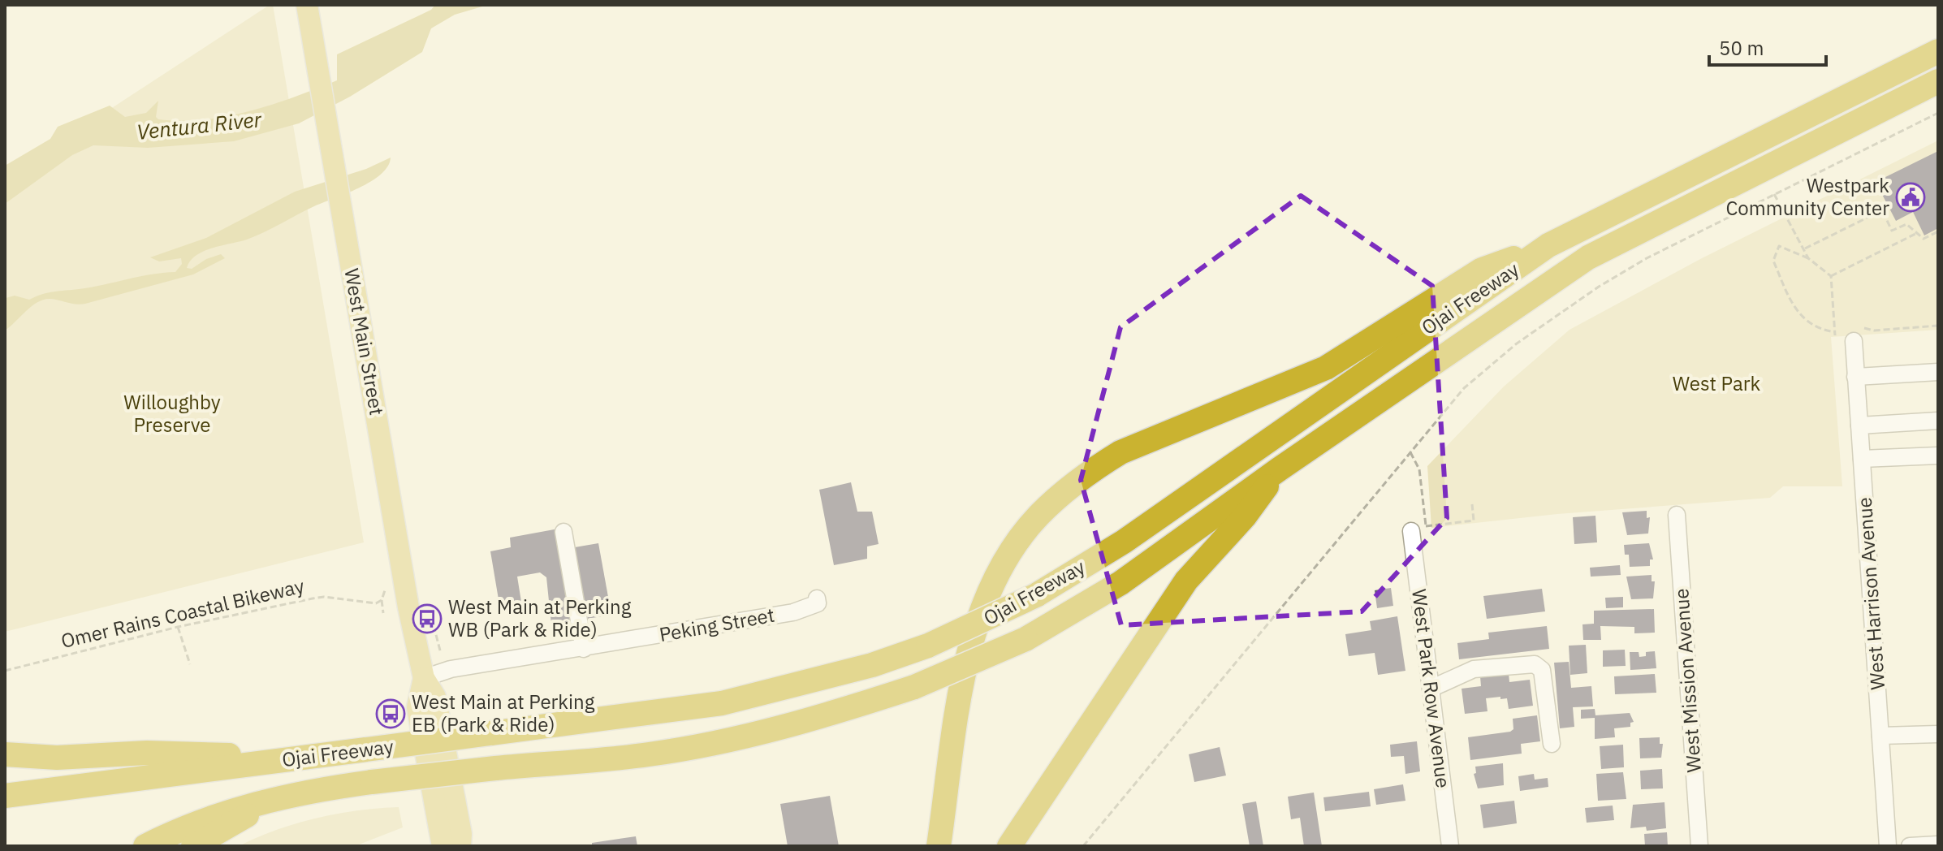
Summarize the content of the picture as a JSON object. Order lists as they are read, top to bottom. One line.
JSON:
{"streets":{"highway":["Ojai Freeway"],"main road":["West Main Street"],"street":["West Harrison Avenue","Peking Street","West Mission Avenue","West Park Row Avenue"],"path":["Omer Rains Coastal Bikeway"]},"crossings":[["West Main Street","Peking Street"]],"water":["Ventura River"],"parks":["West Park","Willoughby Preserve"],"places":{"public building":["Westpark Community Center"],"bus stop":["West Main at Perking WB (Park & Ride)","West Main at Perking EB (Park & Ride)"]},"scale_bar":"50 m"}
